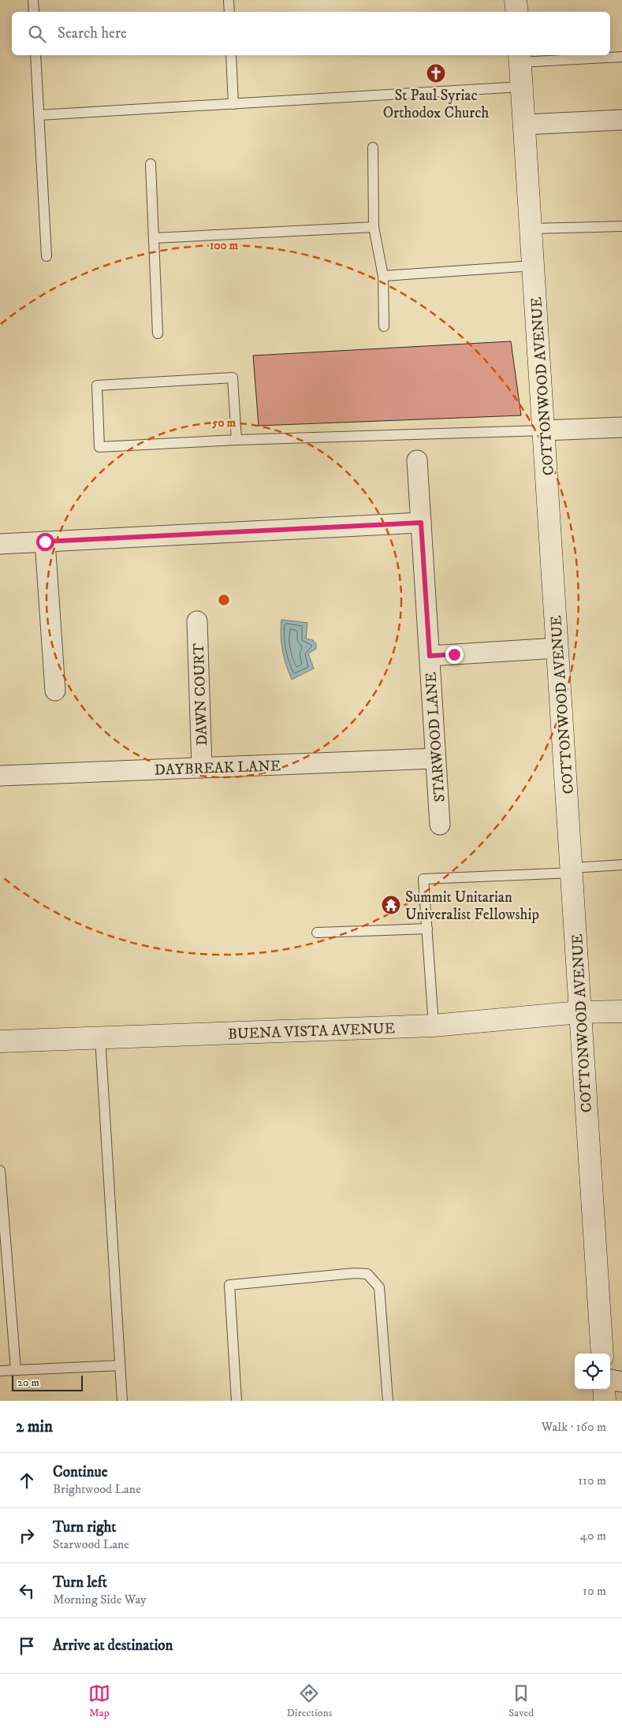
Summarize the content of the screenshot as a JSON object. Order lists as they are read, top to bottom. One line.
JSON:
{"streets":{"street":["COTTONWOOD AVENUE","DAWN COURT","STARWOOD LANE","DAYBREAK LANE","BUENA VISTA AVENUE"]},"crossings":[["COTTONWOOD AVENUE","BUENA VISTA AVENUE"],["DAWN COURT","DAYBREAK LANE"],["STARWOOD LANE","DAYBREAK LANE"]],"places":{"church":["St Paul Syriac Orthodox Church"],"temple":["Summit Unitarian Univeralist Fellowship"]},"scale_bar":"20 m","page":{"search":"Search here","scale":"20 m","heading":["2 min","Walk · 160 m"],"list":[["Continue","Brightwood Lane","110 m"],["Turn right","Starwood Lane","40 m"],["Turn left","Morning Side Way","10 m"],"Arrive at destination"],"nav":["Map","Directions","Saved"]},"rings":["100 m","50 m"]}
